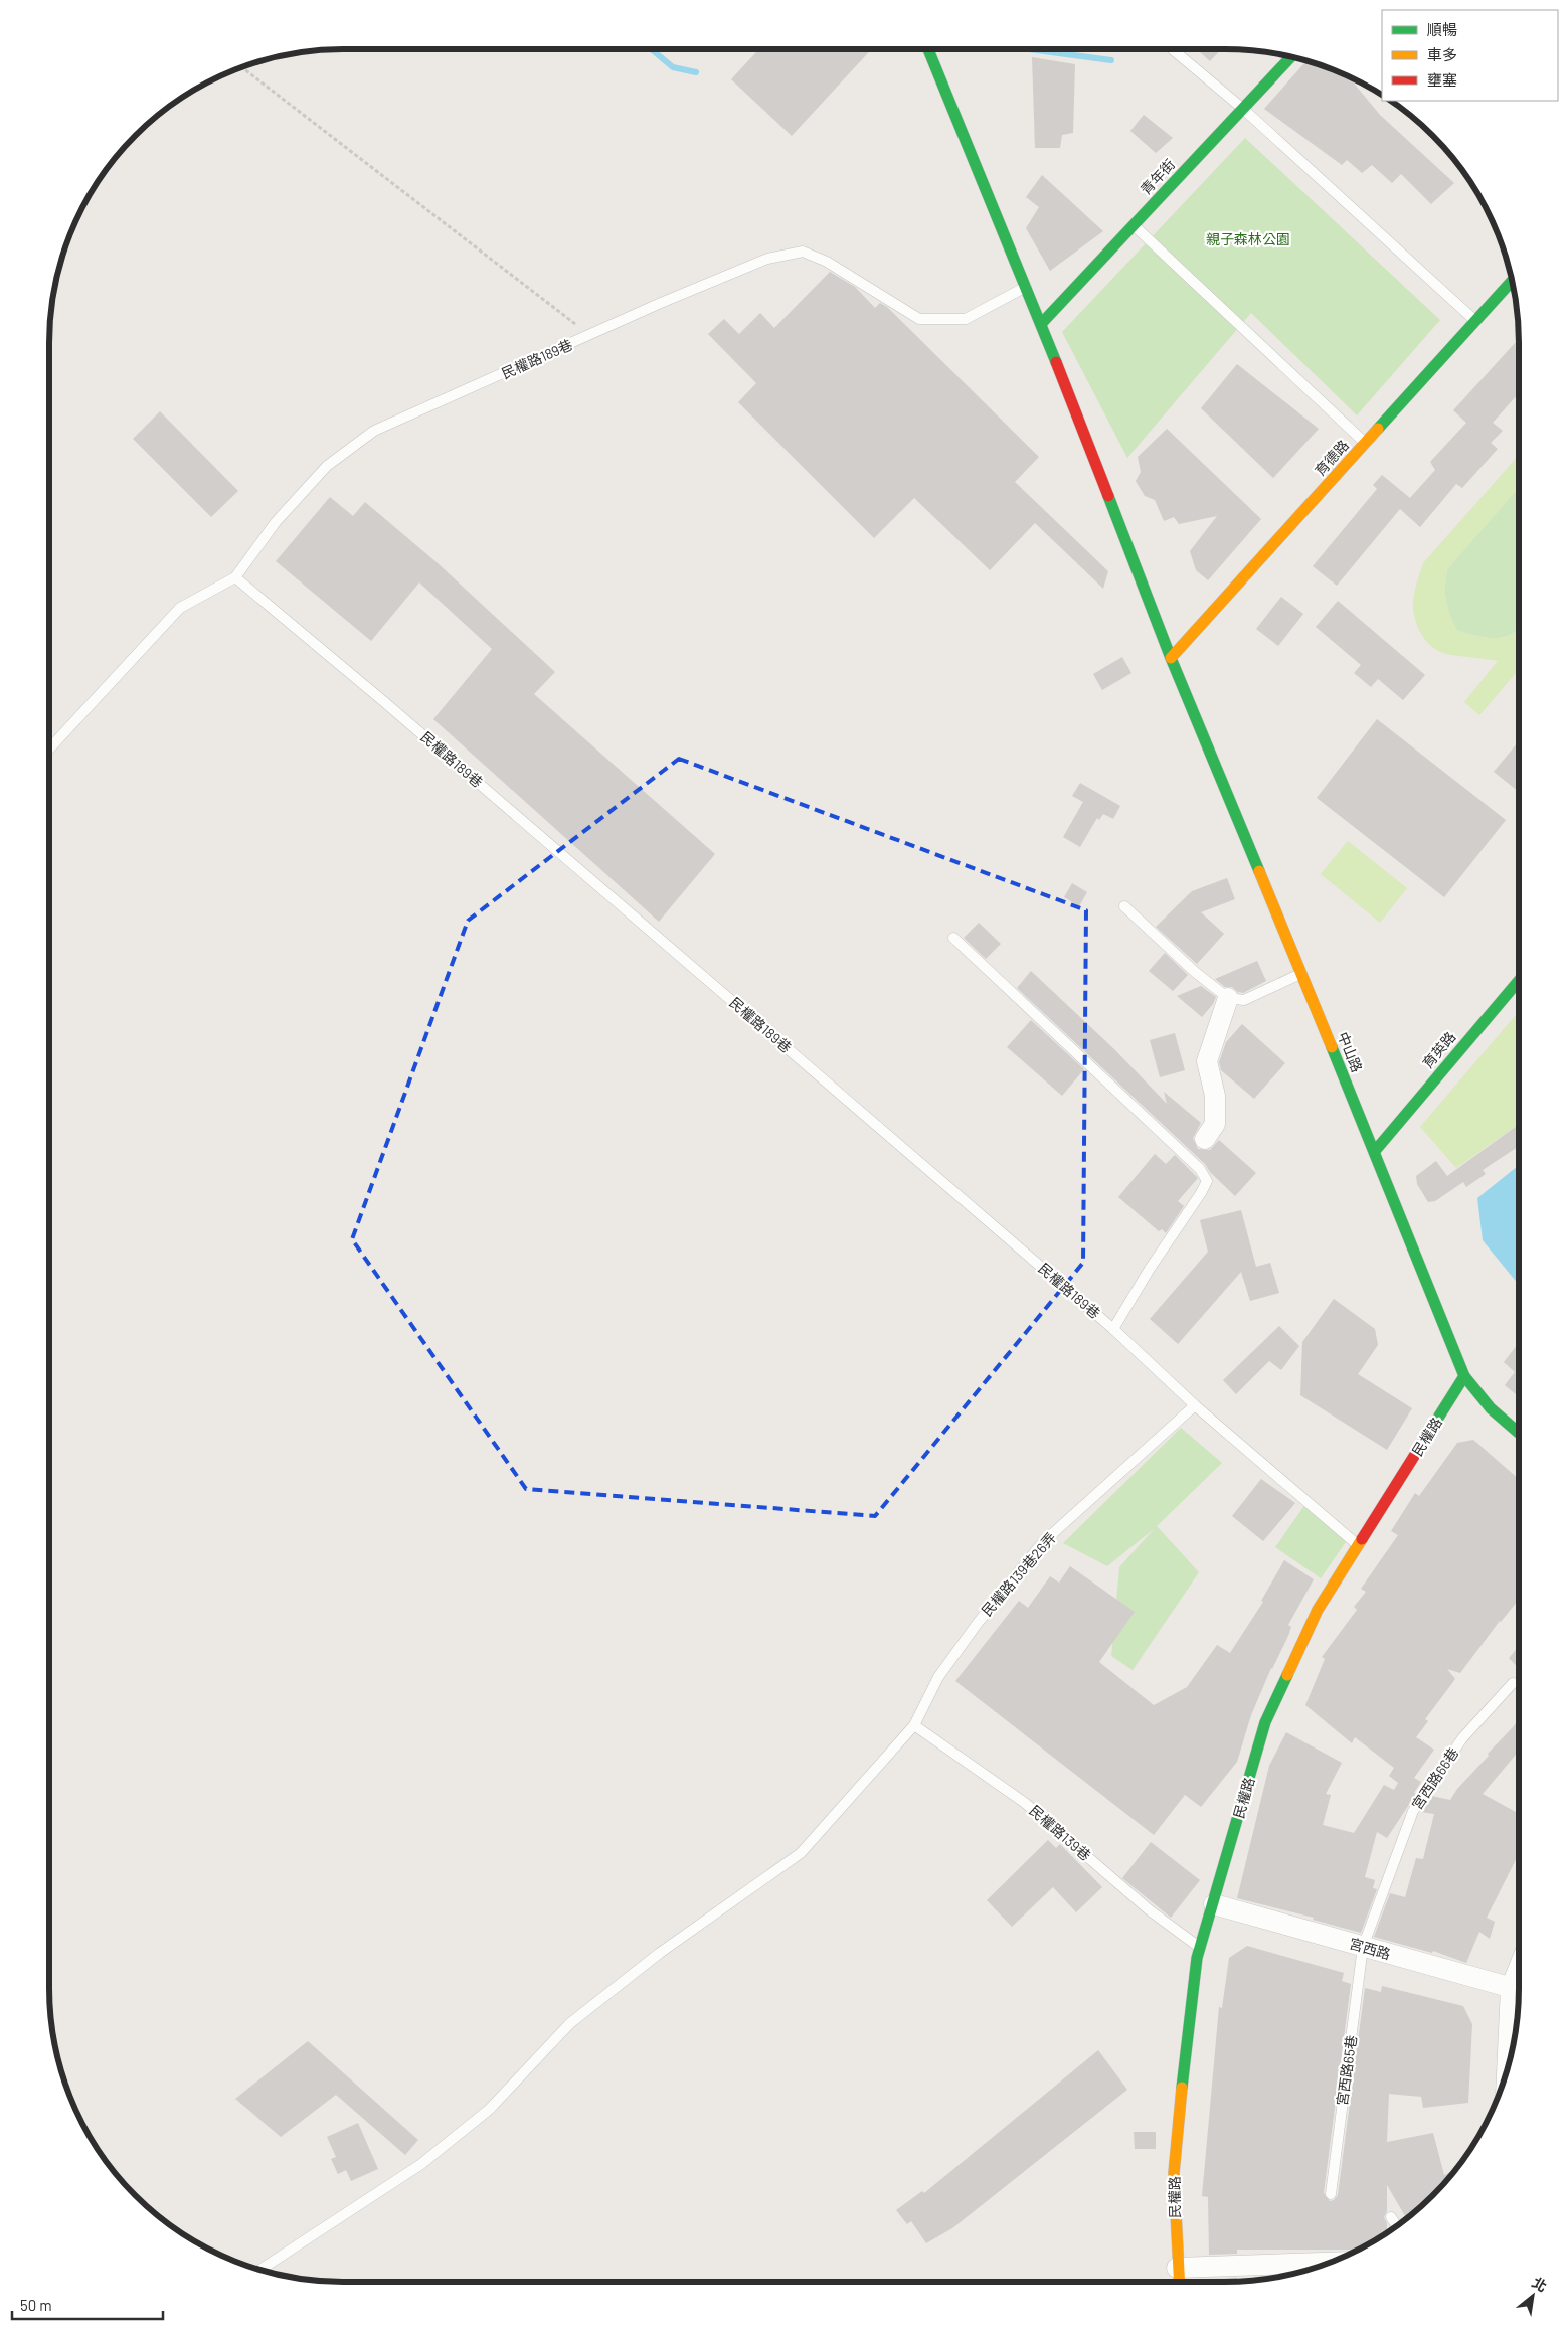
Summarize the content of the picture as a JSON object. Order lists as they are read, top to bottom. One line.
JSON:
{"streets":{"street":["青年街","育德路","育英路","中山路","民權路","宮西路"],"lane":["民權路189巷","民權路139巷26弄","宮西路66巷","民權路139巷","宮西路65巷"]},"crossings":[["青年街","中山路"],["民權路189巷","中山路"],["民權路189巷","民權路"],["民權路189巷","民權路139巷26弄"],["育德路","中山路"],["育英路","中山路"],["中山路","民權路"],["民權路","民權路139巷"],["民權路","宮西路"],["民權路139巷26弄","民權路139巷"],["宮西路66巷","宮西路"],["宮西路66巷","宮西路65巷"],["宮西路","宮西路65巷"]],"parks":["親子森林公園"],"legend":["順暢","車多","壅塞"],"scale_bar":"50 m","north":"top right"}
